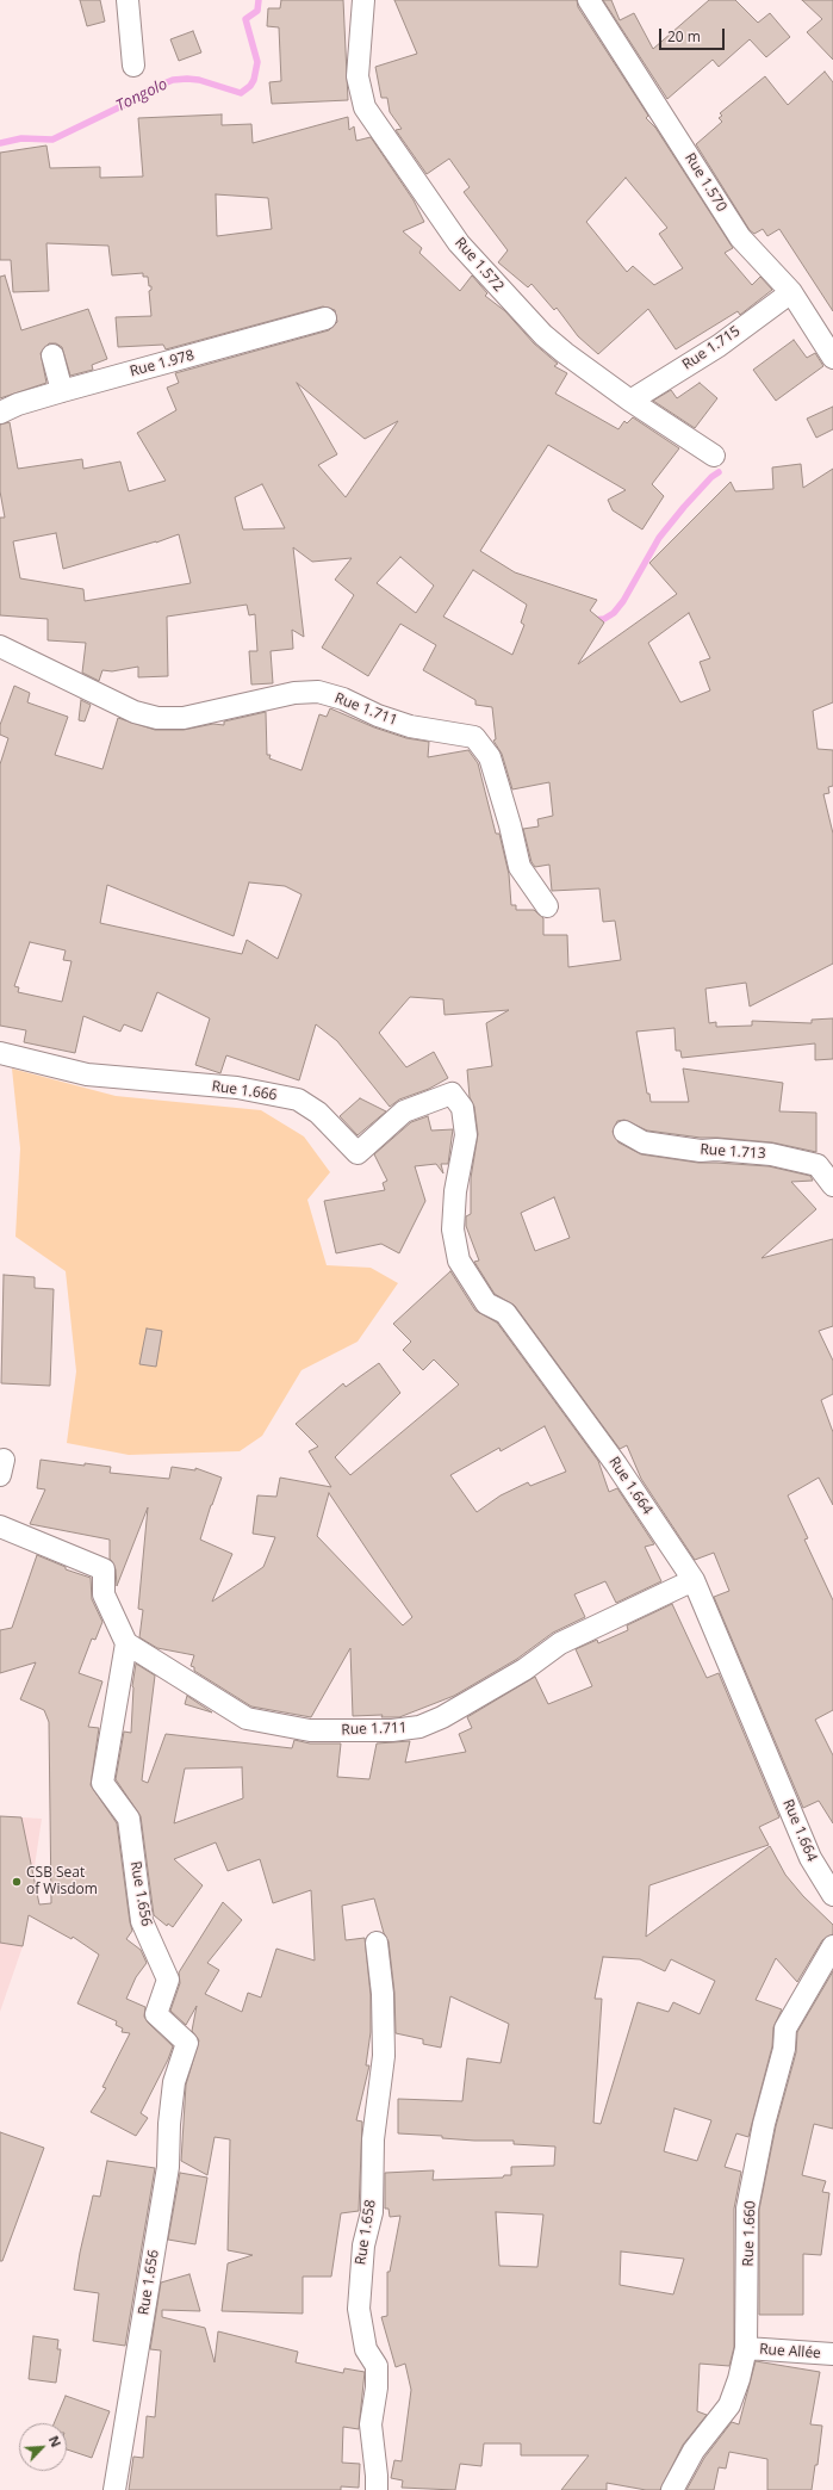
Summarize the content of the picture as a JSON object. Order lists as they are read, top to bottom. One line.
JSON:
{"streets":{"street":["Rue 1.570","Rue 1.572","Rue 1.715","Rue 1.978","Rue 1.711","Rue 1.666","Rue 1.713","Rue 1.664","Rue 1.656","Rue 1.658","Rue 1.660","Rue Allée"]},"crossings":[["Rue 1.570","Rue 1.715"],["Rue 1.572","Rue 1.715"],["Rue 1.711","Rue 1.664"],["Rue 1.711","Rue 1.656"],["Rue 1.666","Rue 1.664"],["Rue 1.660","Rue Allée"]],"water":["Tongolo"],"places":["CSB Seat of Wisdom"],"scale_bar":"20 m","north":"top right"}
